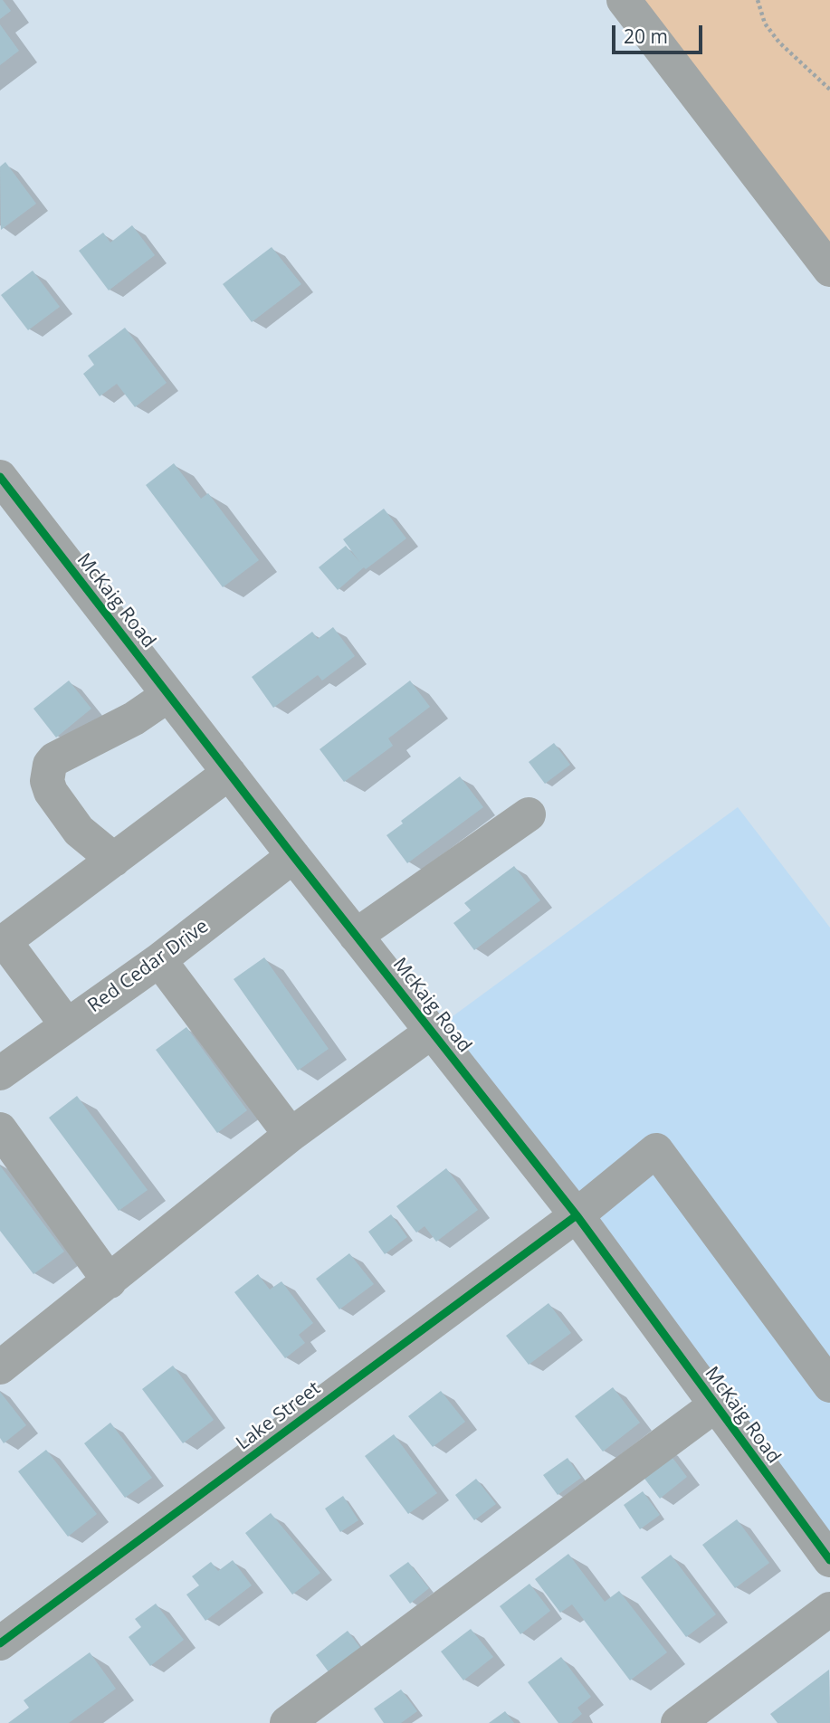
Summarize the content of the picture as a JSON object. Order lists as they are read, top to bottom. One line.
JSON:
{"streets":{"street":["McKaig Road","Red Cedar Drive","Lake Street"]},"crossings":[["McKaig Road","Red Cedar Drive"],["McKaig Road","Lake Street"]],"scale_bar":"20 m"}
